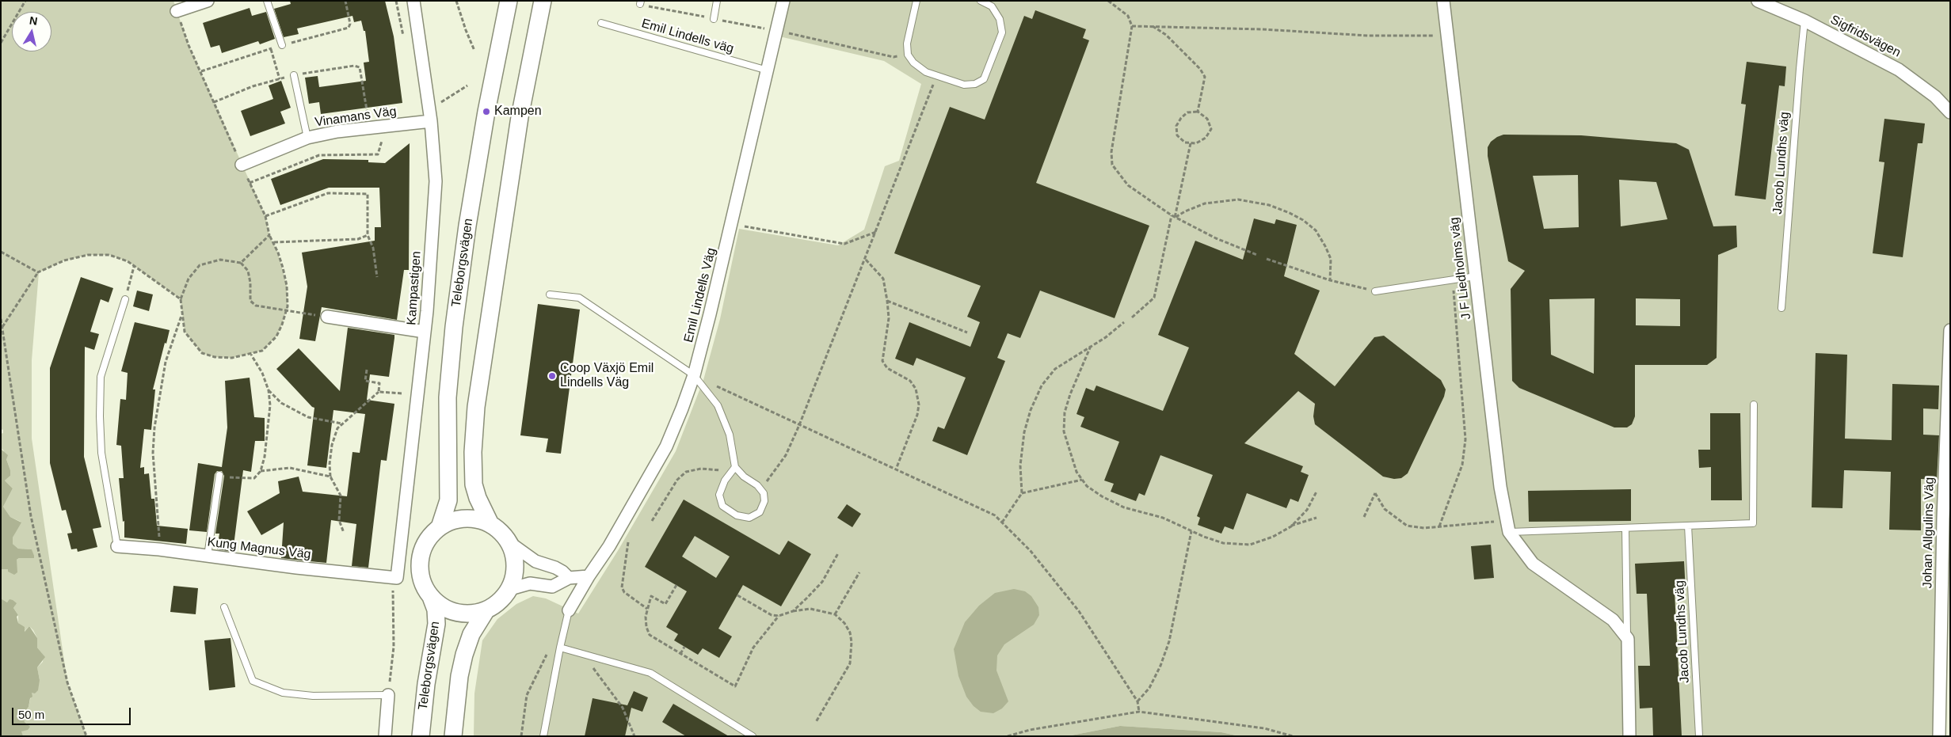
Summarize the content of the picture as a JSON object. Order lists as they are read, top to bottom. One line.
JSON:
{"streets":{"main road":["Teleborgsvägen"],"street":["Sigfridsvägen","Vinamans Väg","J F Liedholms väg","Kampastigen","Emil Lindells Väg","Johan Allgulins Väg","Kung Magnus Väg"],"lane":["Emil Lindells väg","Jacob Lundhs väg"]},"crossings":[["Emil Lindells väg","Emil Lindells Väg"],["Sigfridsvägen","Jacob Lundhs väg"],["Vinamans Väg","Kampastigen"],["Kampastigen","Kung Magnus Väg"]],"places":["Kampen","Coop Växjö Emil Lindells Väg"],"scale_bar":"50 m","north":"top"}
